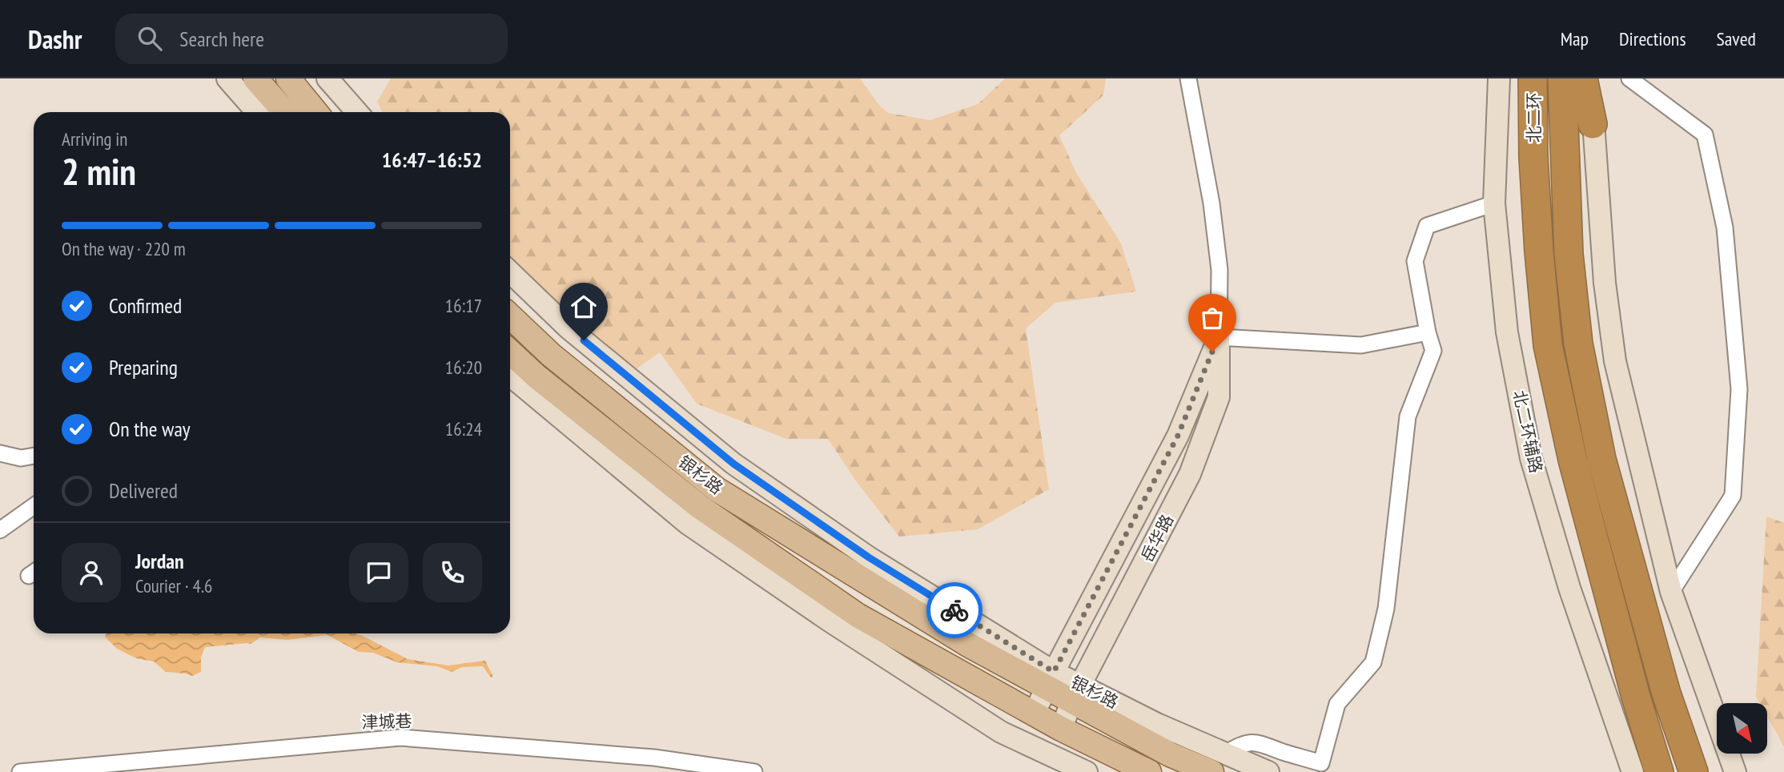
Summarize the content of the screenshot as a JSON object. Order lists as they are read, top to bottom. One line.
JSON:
{"streets":{"highway":["北二环"],"main road":["银杉路"],"street":["北二环辅路","岳华路","津城巷"]},"crossings":[["银杉路","岳华路"]],"north":"bottom right","page":{"header":"Dashr","search":"Search here","nav":["Map","Directions","Saved"],"heading":["2 min","Arriving in","16:47–16:52"],"panel":["Jordan","Courier · 4.6"],"bar":"On the way · 220 m","list":[["Confirmed","16:17"],["Preparing","16:20"],["On the way","16:24"],"Delivered"]}}
